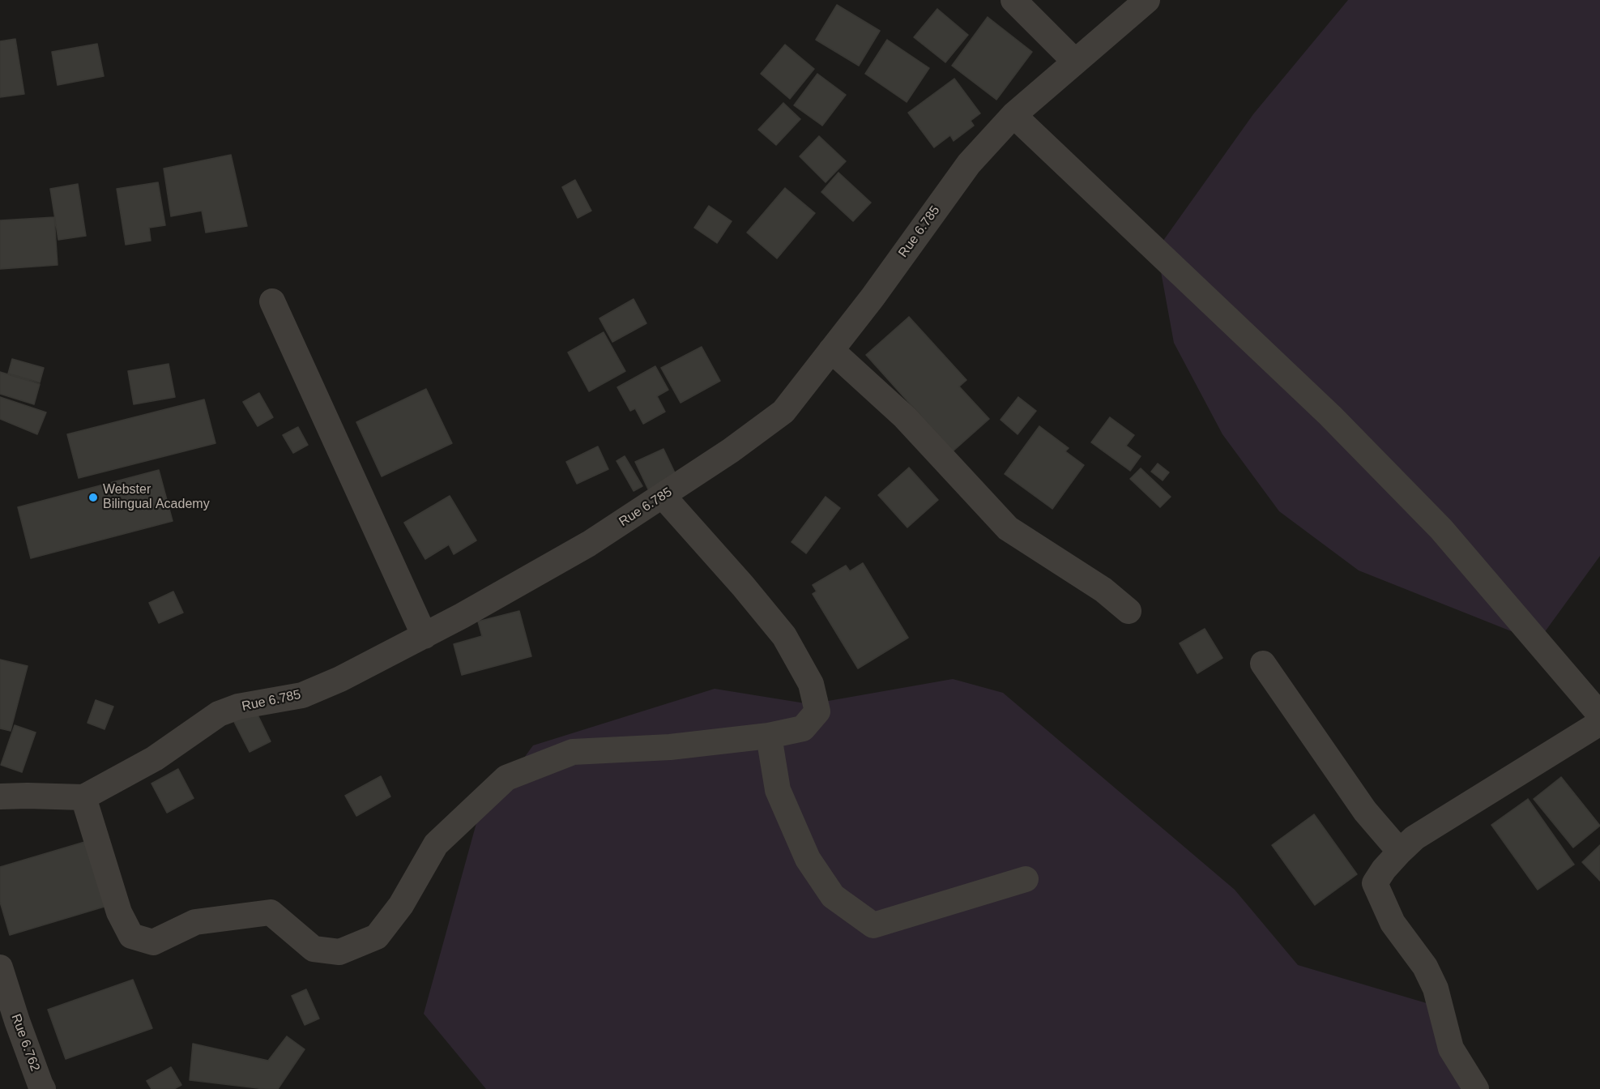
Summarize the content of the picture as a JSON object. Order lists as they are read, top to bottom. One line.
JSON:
{"streets":{"street":["Rue 6.785","Rue 6.762"]},"places":["Webster Bilingual Academy"]}
